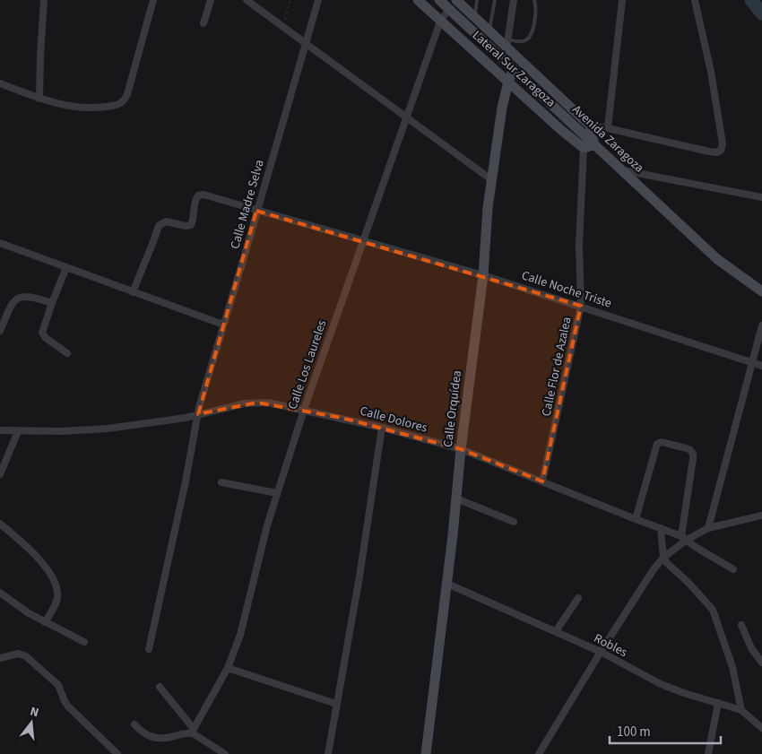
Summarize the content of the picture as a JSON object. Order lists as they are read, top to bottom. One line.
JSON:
{"streets":{"street":["Lateral Sur Zaragoza","Avenida Zaragoza","Calle Madre Selva","Calle Noche Triste","Calle Los Laureles","Calle Flor de Azalea","Calle Orquídea","Calle Dolores","Robles"]},"crossings":[["Lateral Sur Zaragoza","Calle Los Laureles"],["Lateral Sur Zaragoza","Calle Flor de Azalea"],["Lateral Sur Zaragoza","Calle Orquídea"],["Avenida Zaragoza","Calle Los Laureles"],["Avenida Zaragoza","Calle Orquídea"],["Calle Madre Selva","Calle Noche Triste"],["Calle Madre Selva","Calle Dolores"],["Calle Noche Triste","Calle Los Laureles"],["Calle Noche Triste","Calle Flor de Azalea"],["Calle Noche Triste","Calle Orquídea"],["Calle Los Laureles","Calle Dolores"],["Calle Flor de Azalea","Calle Dolores"],["Calle Orquídea","Calle Dolores"],["Calle Orquídea","Robles"]],"scale_bar":"100 m","north":"top"}
